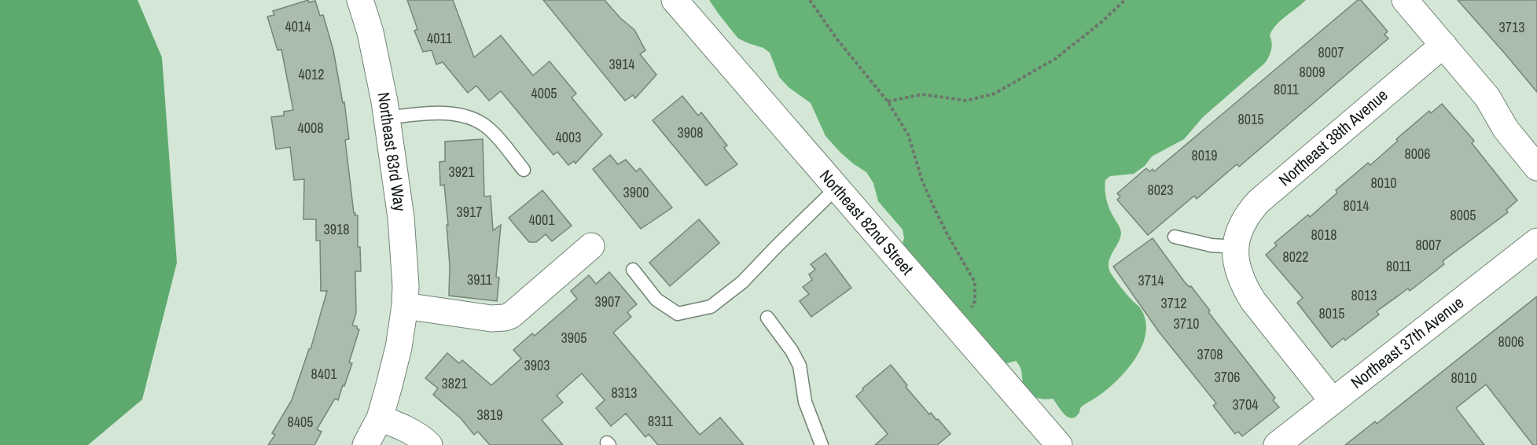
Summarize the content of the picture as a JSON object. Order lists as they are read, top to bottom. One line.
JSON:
{"streets":{"street":["Northeast 38th Avenue","Northeast 83rd Way","Northeast 82nd Street","Northeast 37th Avenue"]},"house_numbers":["4014","3713","4011","8007","3914","8009","4012","8011","4005","8015","4008","3908","4003","8006","8019","3921","8010","8023","3900","8014","3917","8005","4001","3918","8018","8007","8022","8011","3911","3714","8013","3907","3712","8015","3710","3905","8006","3708","3903","8401","3706","8010","3821","8313","3704","3819","8311","8405"]}
